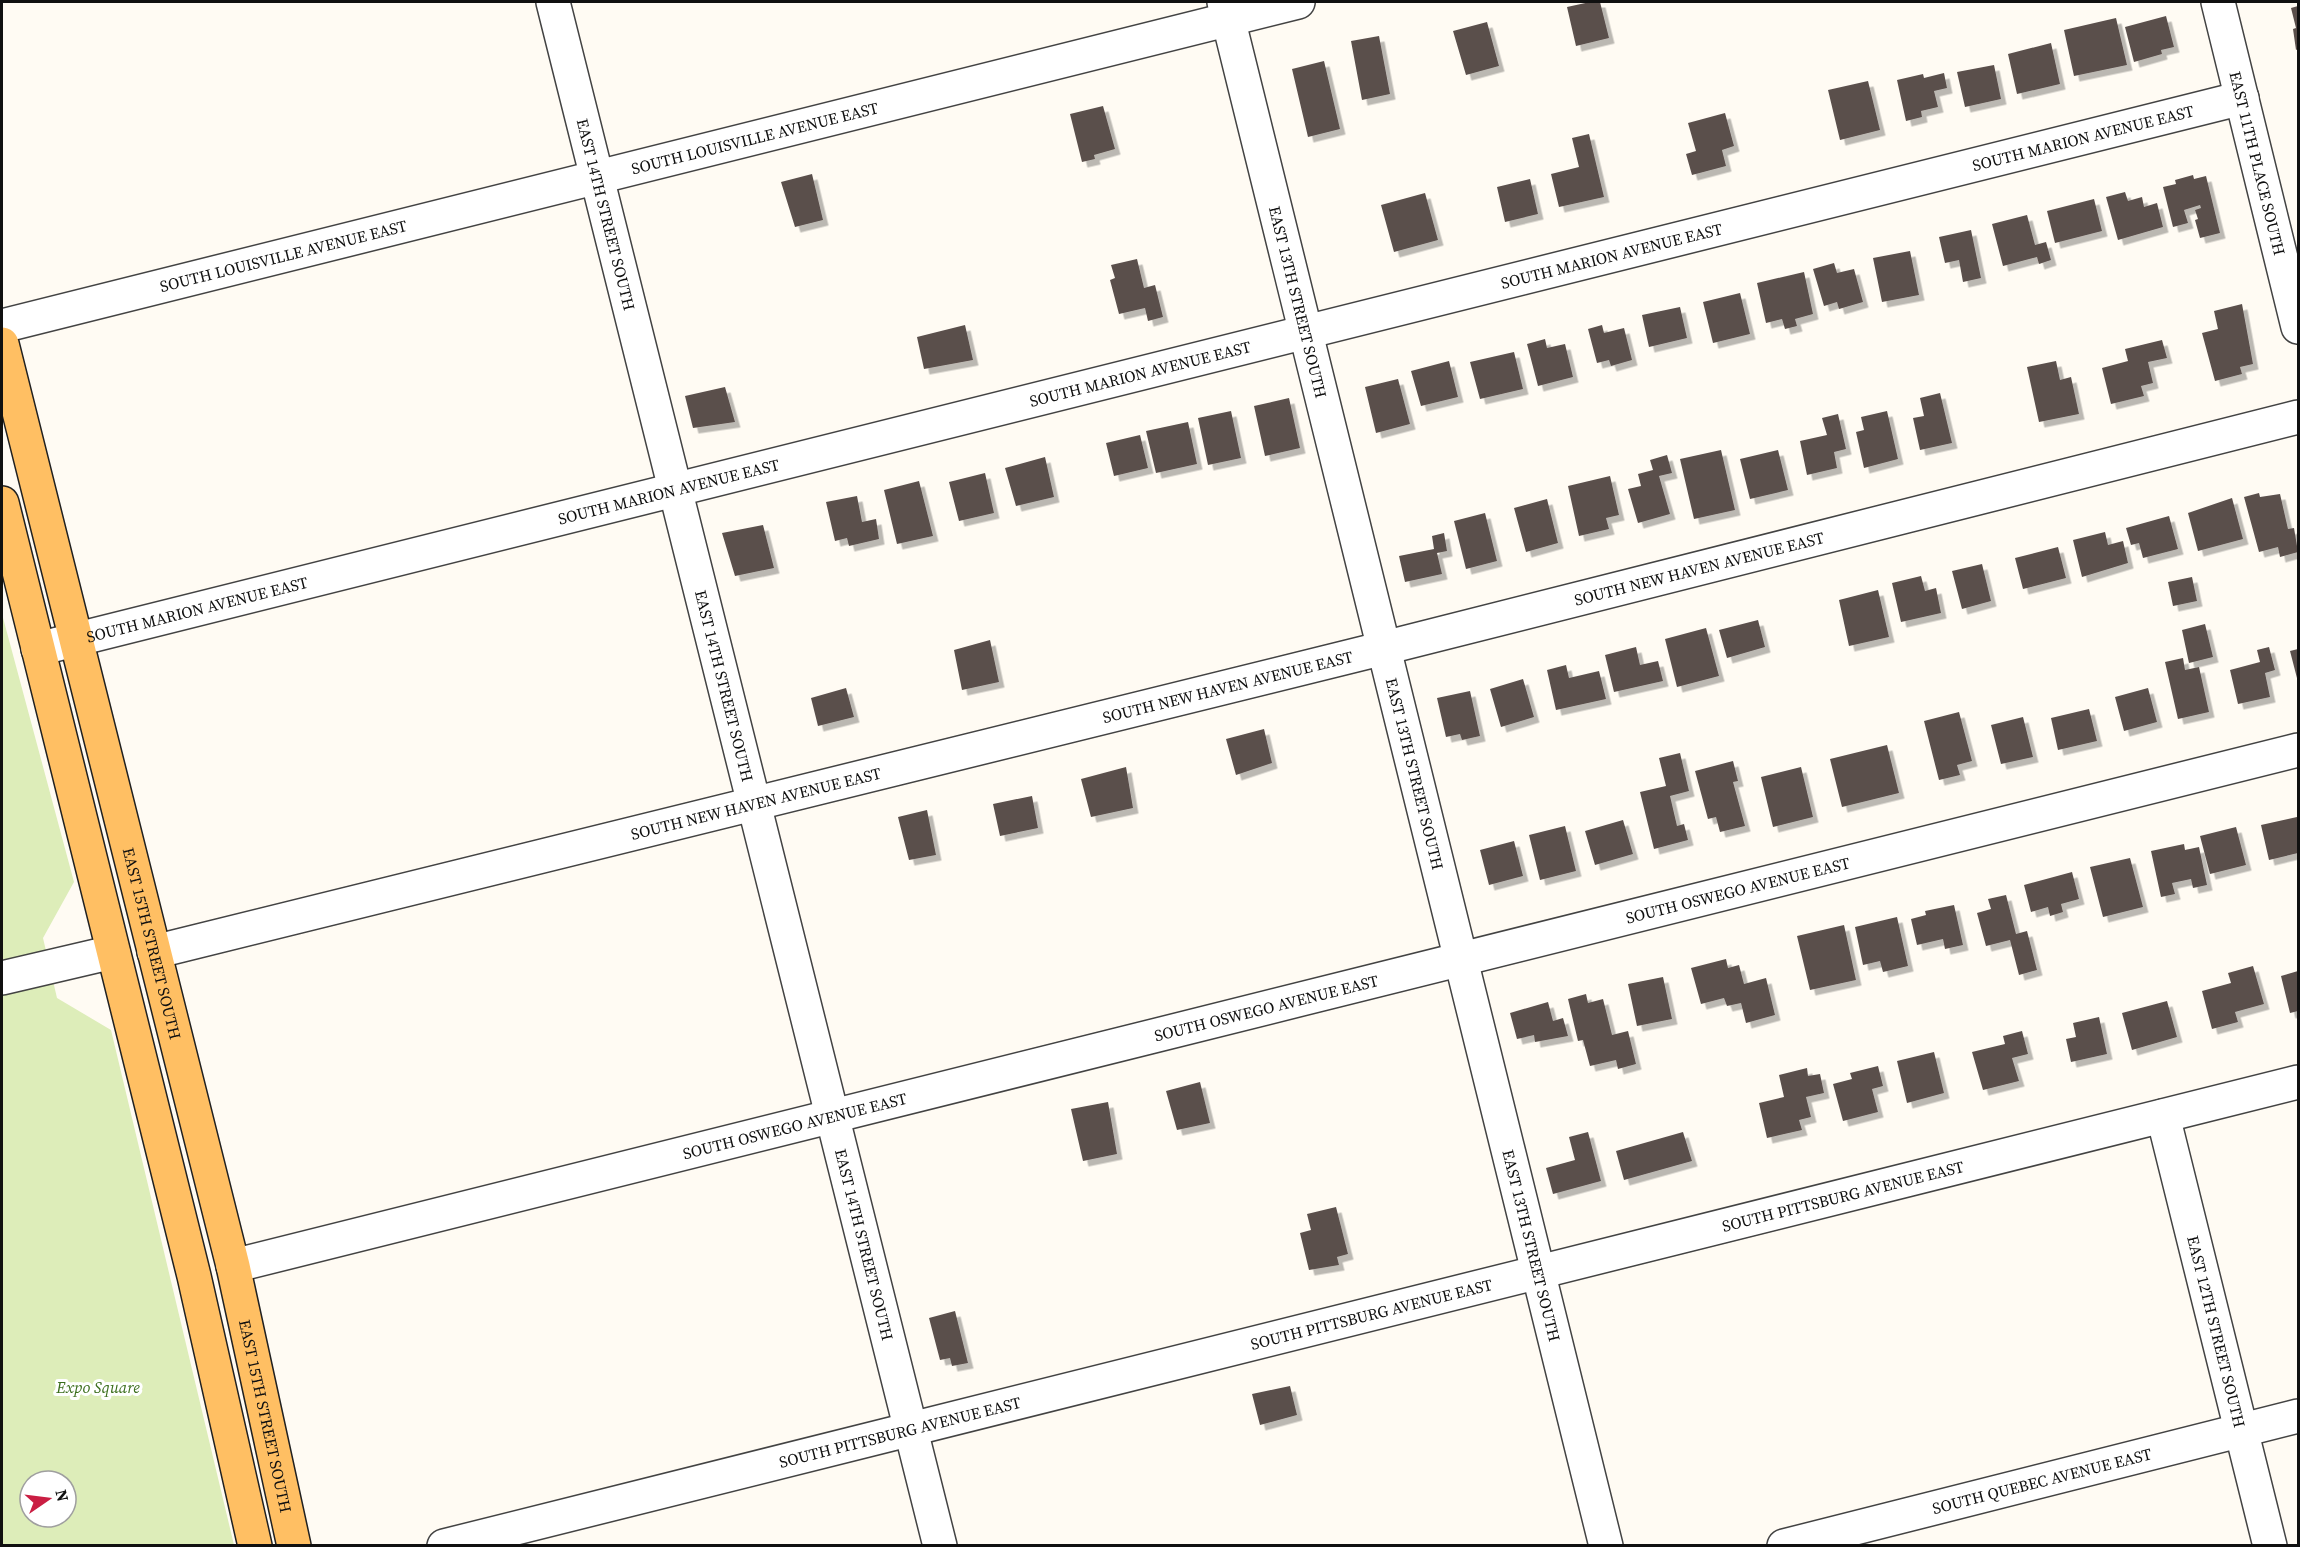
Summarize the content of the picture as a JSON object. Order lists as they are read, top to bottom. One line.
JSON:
{"streets":{"main road":["EAST 15TH STREET SOUTH"],"street":["SOUTH LOUISVILLE AVENUE EAST","SOUTH MARION AVENUE EAST","EAST 11TH PLACE SOUTH","EAST 14TH STREET SOUTH","EAST 13TH STREET SOUTH","SOUTH NEW HAVEN AVENUE EAST","SOUTH OSWEGO AVENUE EAST","SOUTH PITTSBURG AVENUE EAST","EAST 12TH STREET SOUTH","SOUTH QUEBEC AVENUE EAST"]},"crossings":[["SOUTH LOUISVILLE AVENUE EAST","EAST 14TH STREET SOUTH"],["SOUTH LOUISVILLE AVENUE EAST","EAST 13TH STREET SOUTH"],["SOUTH MARION AVENUE EAST","EAST 11TH PLACE SOUTH"],["SOUTH MARION AVENUE EAST","EAST 14TH STREET SOUTH"],["SOUTH MARION AVENUE EAST","EAST 13TH STREET SOUTH"],["SOUTH MARION AVENUE EAST","EAST 15TH STREET SOUTH"],["EAST 14TH STREET SOUTH","SOUTH NEW HAVEN AVENUE EAST"],["EAST 14TH STREET SOUTH","SOUTH OSWEGO AVENUE EAST"],["EAST 14TH STREET SOUTH","SOUTH PITTSBURG AVENUE EAST"],["EAST 13TH STREET SOUTH","SOUTH NEW HAVEN AVENUE EAST"],["EAST 13TH STREET SOUTH","SOUTH OSWEGO AVENUE EAST"],["EAST 13TH STREET SOUTH","SOUTH PITTSBURG AVENUE EAST"],["SOUTH NEW HAVEN AVENUE EAST","EAST 15TH STREET SOUTH"],["SOUTH OSWEGO AVENUE EAST","EAST 15TH STREET SOUTH"],["SOUTH PITTSBURG AVENUE EAST","EAST 12TH STREET SOUTH"],["EAST 12TH STREET SOUTH","SOUTH QUEBEC AVENUE EAST"]],"parks":["Expo Square"],"north":"right"}
